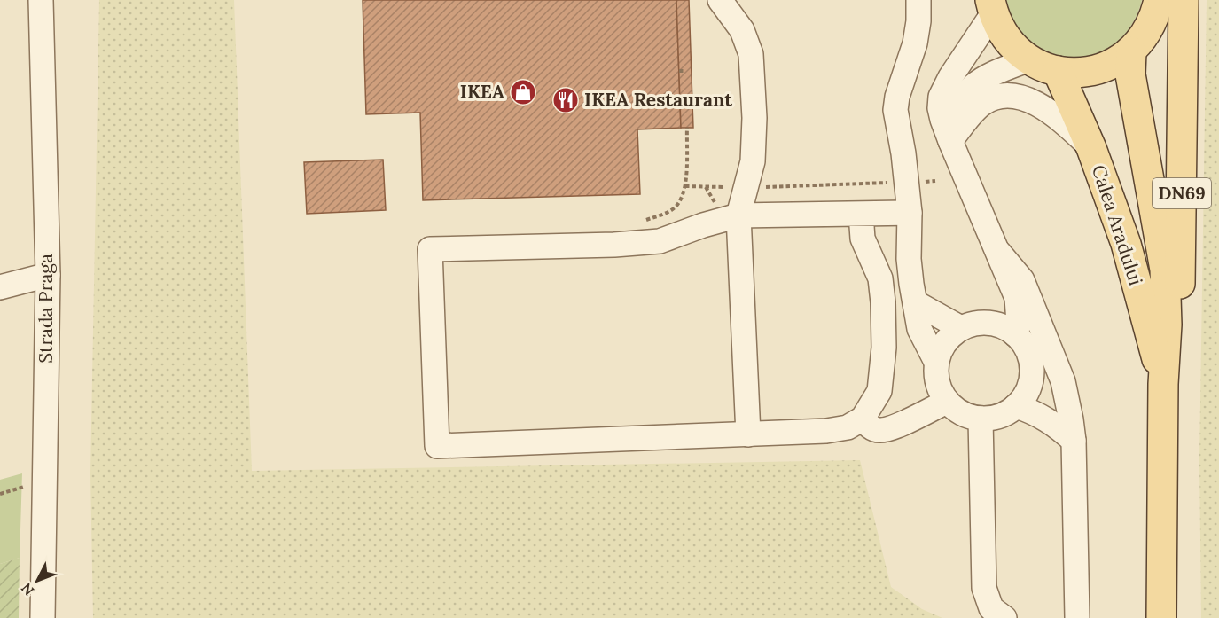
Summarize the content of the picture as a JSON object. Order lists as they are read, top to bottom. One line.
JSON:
{"streets":{"main road":["DN69","Calea Aradului"],"street":["Strada Praga"]},"crossings":[["DN69","Calea Aradului"]],"places":{"shop":["IKEA"],"restaurant":["IKEA Restaurant"]},"north":"bottom left"}
